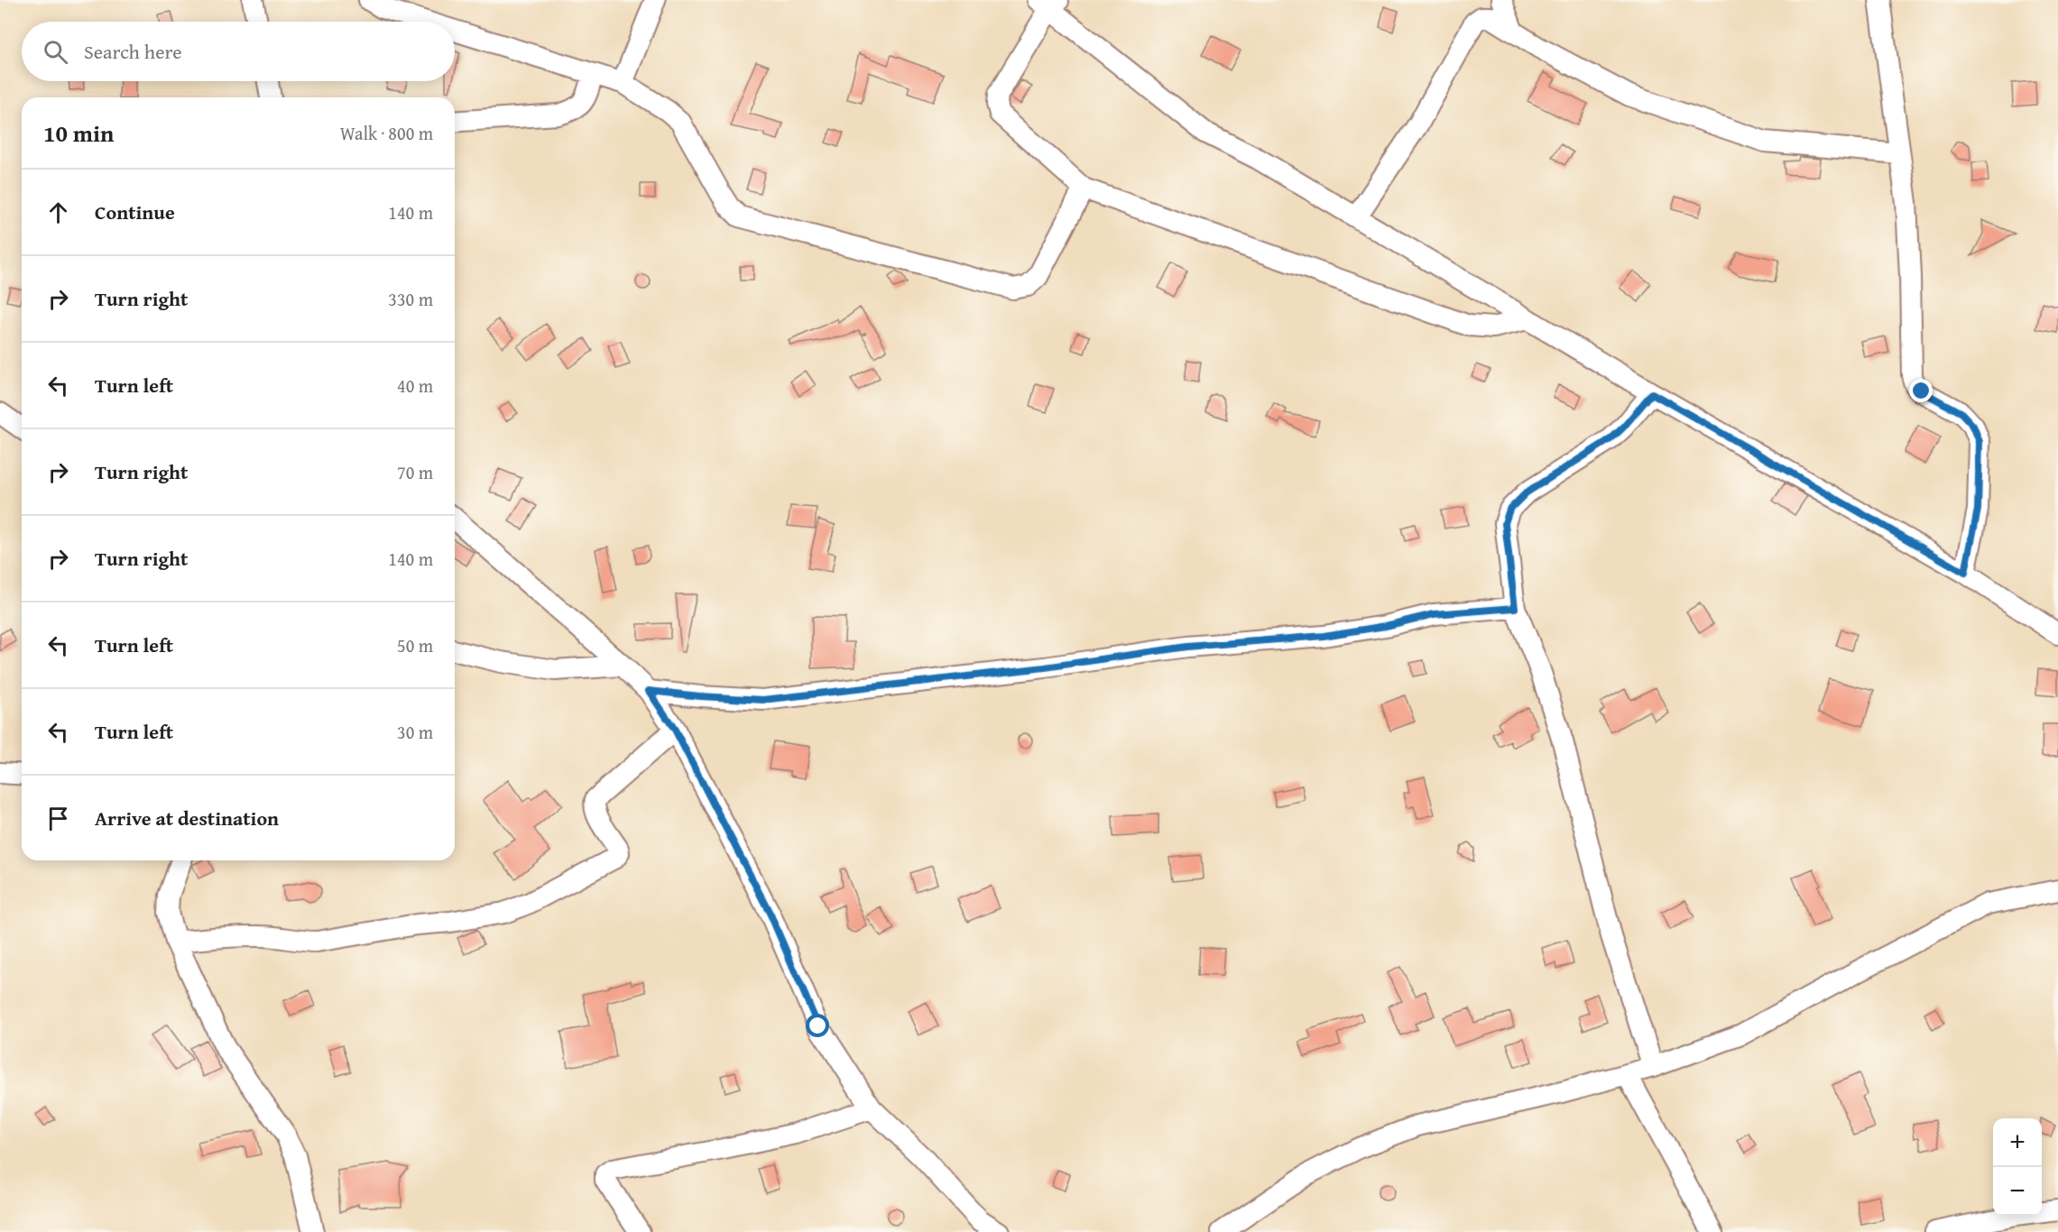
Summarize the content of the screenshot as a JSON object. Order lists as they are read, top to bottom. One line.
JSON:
{"page":{"search":"Search here","heading":["10 min","Walk · 800 m"],"list":[["Continue","140 m"],["Turn right","330 m"],["Turn left","40 m"],["Turn right","70 m"],["Turn right","140 m"],["Turn left","50 m"],["Turn left","30 m"],"Arrive at destination"],"map_buttons":["+","−"]}}
